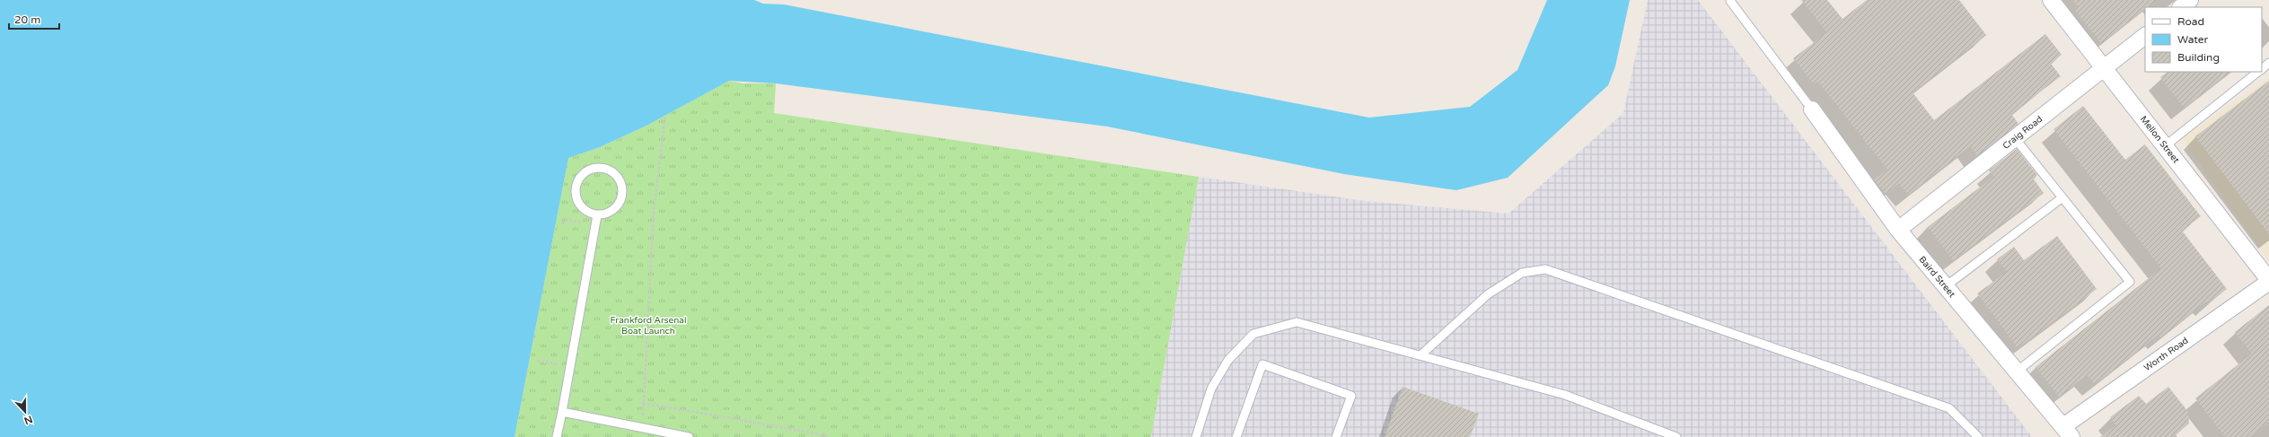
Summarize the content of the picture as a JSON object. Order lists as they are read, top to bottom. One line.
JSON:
{"streets":{"street":["Craig Road","Mellon Street","Baird Street","Worth Road"]},"crossings":[["Craig Road","Mellon Street"],["Craig Road","Baird Street"],["Mellon Street","Worth Road"],["Baird Street","Worth Road"]],"parks":["Frankford Arsenal Boat Launch"],"legend":["Road","Water","Building"],"scale_bar":"20 m","north":"bottom"}
